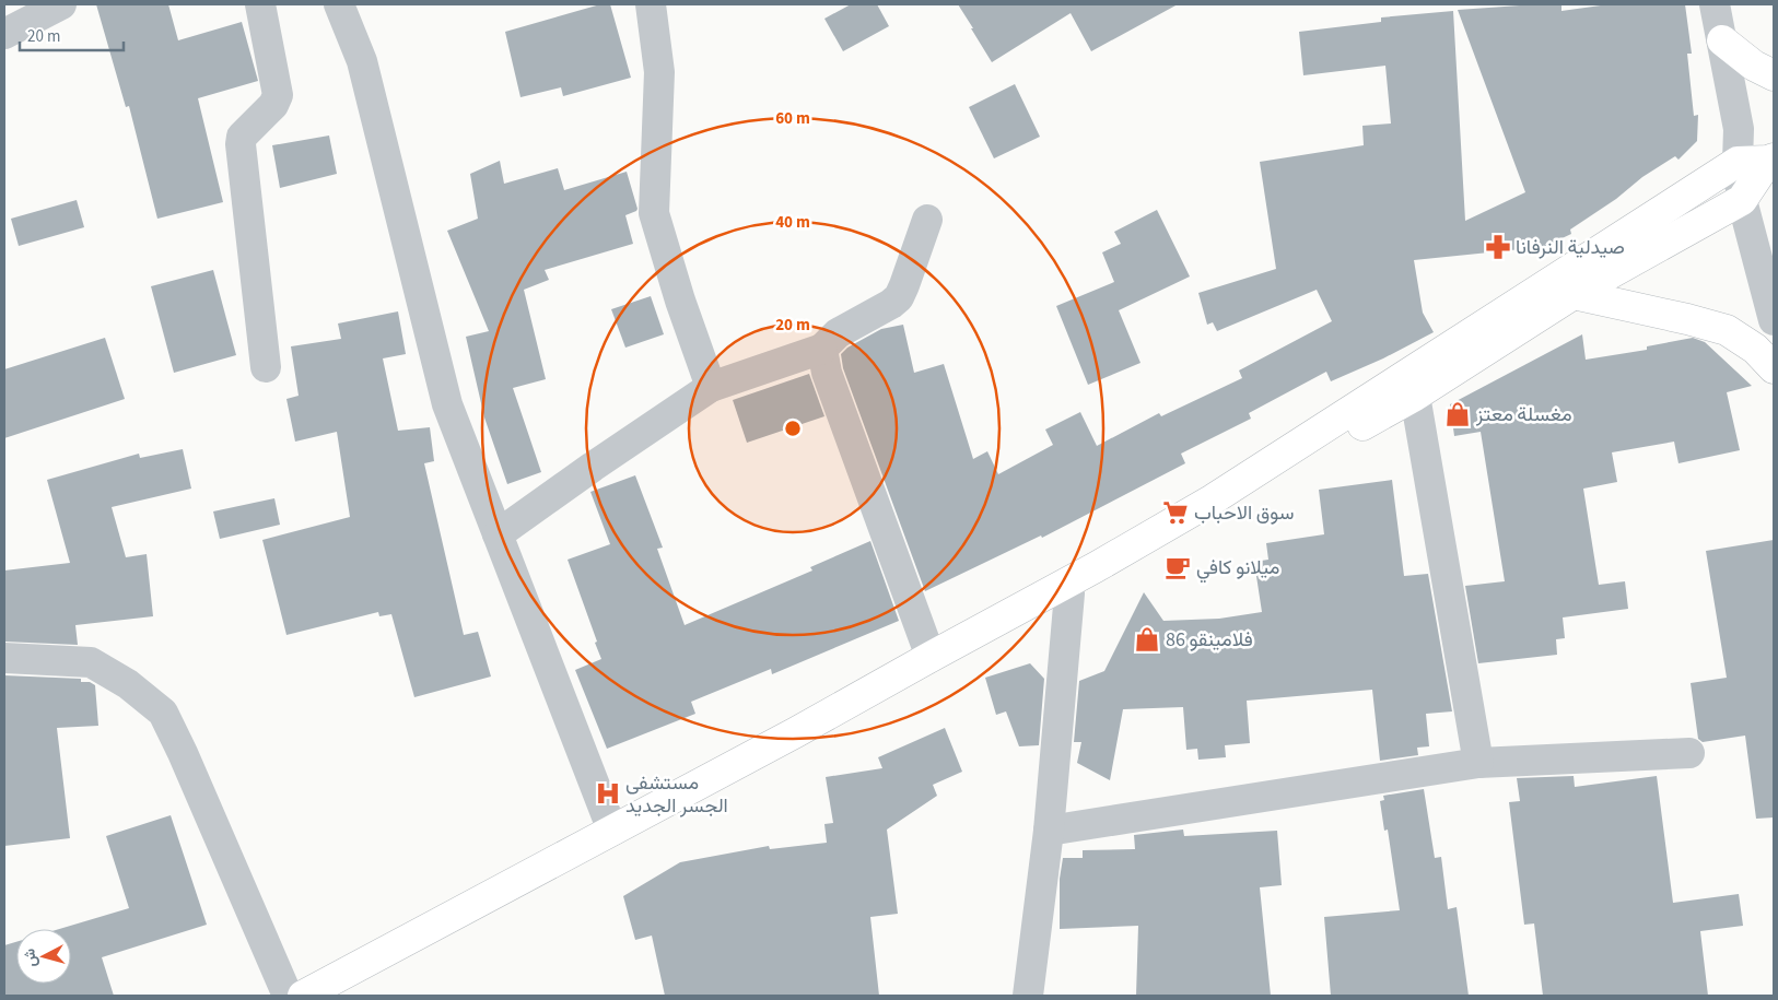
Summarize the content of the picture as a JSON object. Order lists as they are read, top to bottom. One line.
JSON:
{"places":{"pharmacy":["صيدلية النرفانا"],"shop":["مغسلة معتز","فلامينقو 86"],"supermarket":["سوق الاحباب"],"cafe":["ميلانو كافي"],"hospital":["مستشفى الجسر الجديد"]},"scale_bar":"20 m","north":"left","rings":["60 m","40 m","20 m"]}
